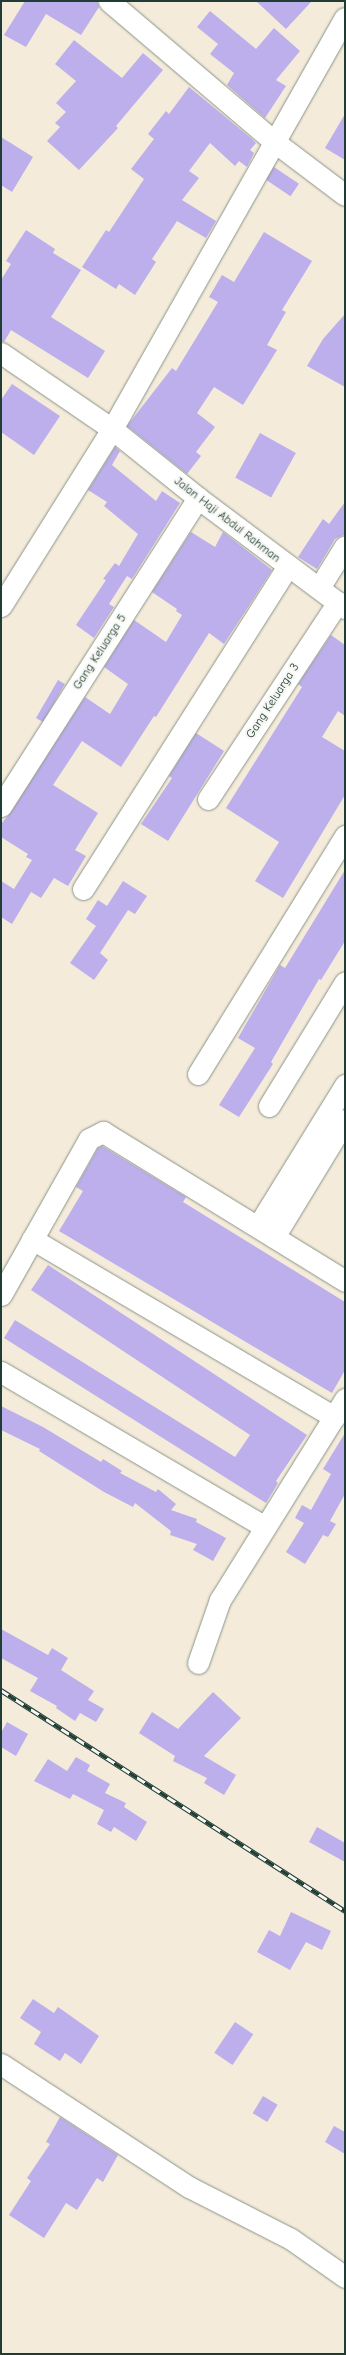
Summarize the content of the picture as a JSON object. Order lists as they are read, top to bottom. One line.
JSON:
{"streets":{"street":["Jalan Haji Abdul Rahman","Gang Keluarga 5","Gang Keluarga 3"]},"crossings":[["Jalan Haji Abdul Rahman","Gang Keluarga 5"],["Jalan Haji Abdul Rahman","Gang Keluarga 3"]]}
